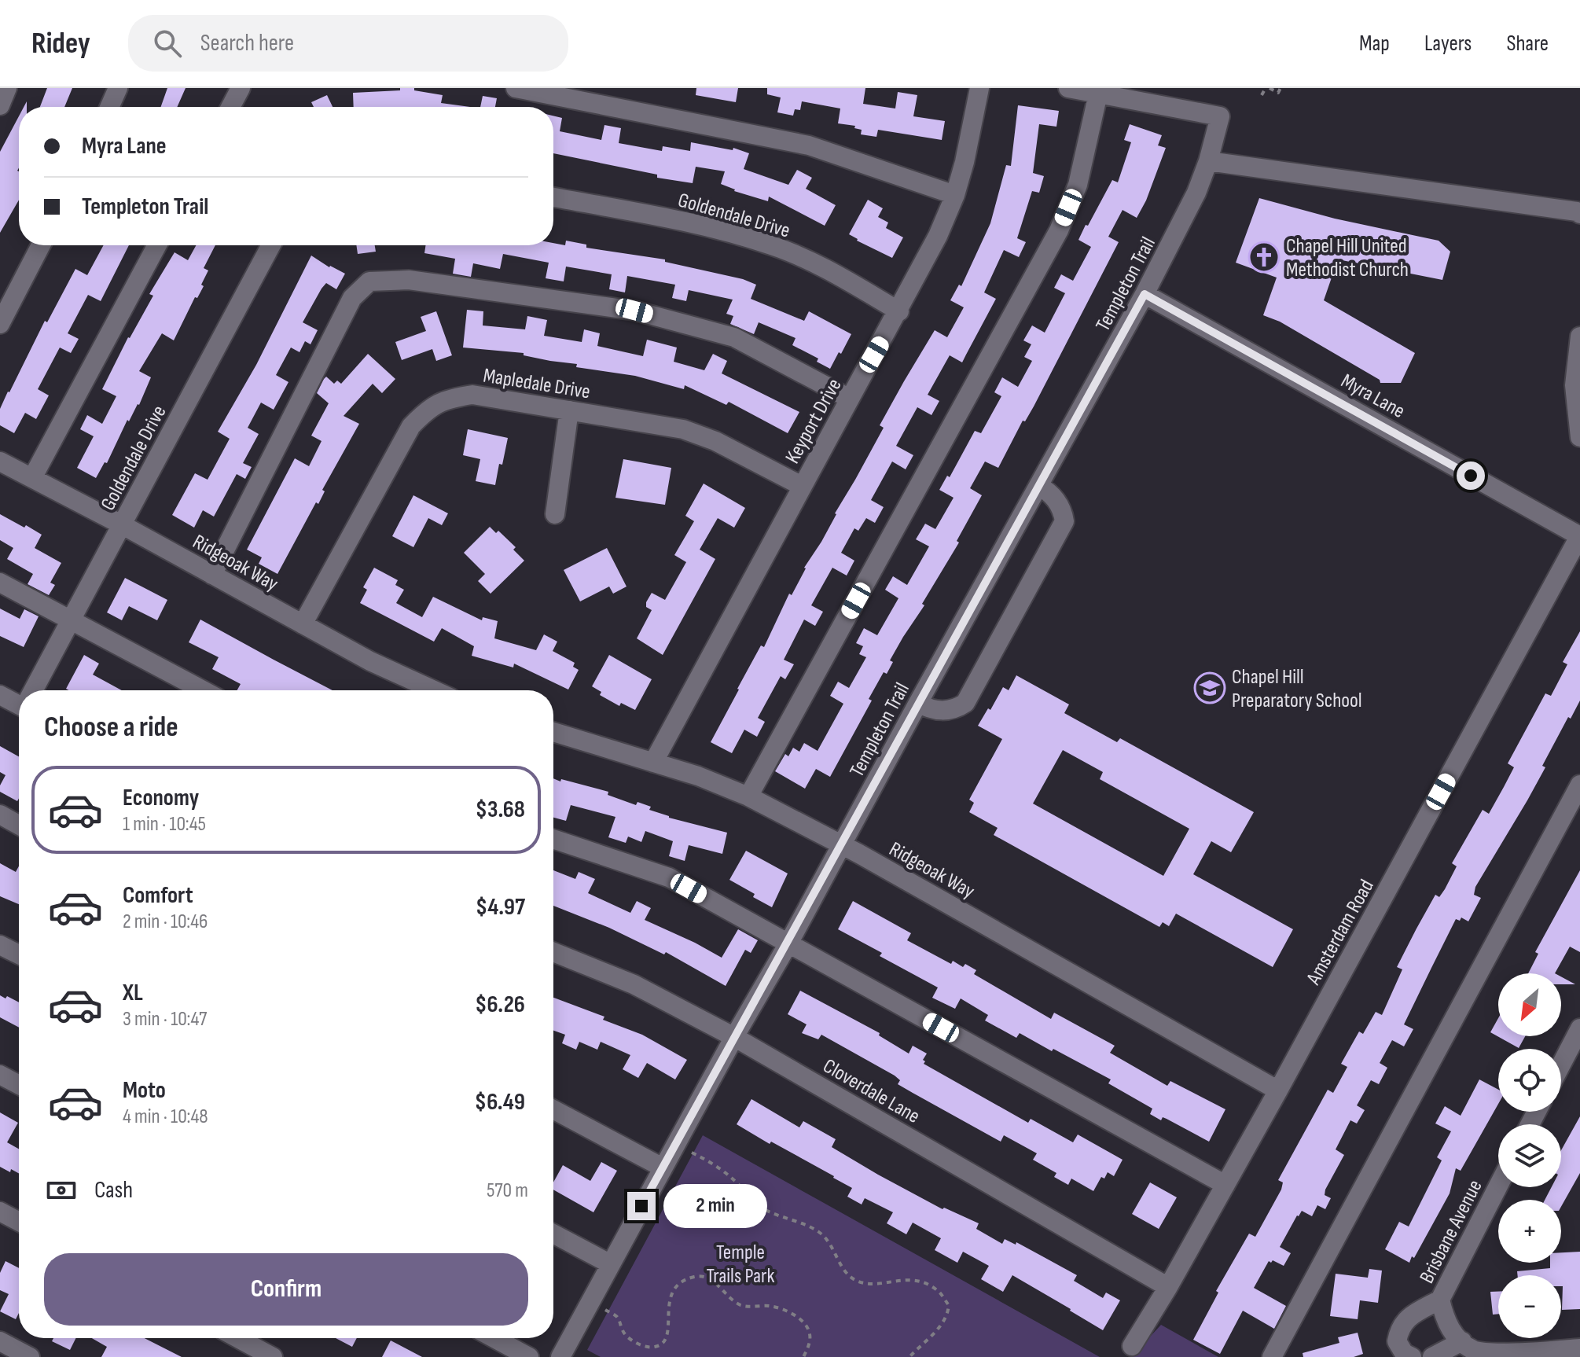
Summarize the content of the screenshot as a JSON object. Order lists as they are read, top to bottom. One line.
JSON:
{"streets":{"street":["Goldendale Drive","Templeton Trail","Mapledale Drive","Myra Lane","Keyport Drive","Ridgeoak Way","Amsterdam Road","Cloverdale Lane","Brisbane Avenue"]},"crossings":[["Goldendale Drive","Keyport Drive"],["Goldendale Drive","Ridgeoak Way"],["Templeton Trail","Myra Lane"],["Templeton Trail","Ridgeoak Way"],["Templeton Trail","Cloverdale Lane"],["Mapledale Drive","Keyport Drive"],["Mapledale Drive","Ridgeoak Way"],["Myra Lane","Amsterdam Road"],["Keyport Drive","Ridgeoak Way"],["Ridgeoak Way","Amsterdam Road"],["Amsterdam Road","Cloverdale Lane"]],"parks":["Temple Trails Park"],"places":{"church":["Chapel Hill United Methodist Church"],"school or university":["Chapel Hill Preparatory School"]},"north":"bottom left","page":{"header":"Ridey","search":"Search here","nav":["Map","Layers","Share"],"banner":["Myra Lane","Templeton Trail"],"heading":"Choose a ride","list":[{"name":"Economy","note":"1 min · 10:45","value":"$3.68"},{"name":"Comfort","note":"2 min · 10:46","value":"$4.97"},{"name":"XL","note":"3 min · 10:47","value":"$6.26"},{"name":"Moto","note":"4 min · 10:48","value":"$6.49"}],"map_buttons":["+","−"],"pay":["Cash","570 m"],"bubble":"2 min","buttons":"Confirm"}}
